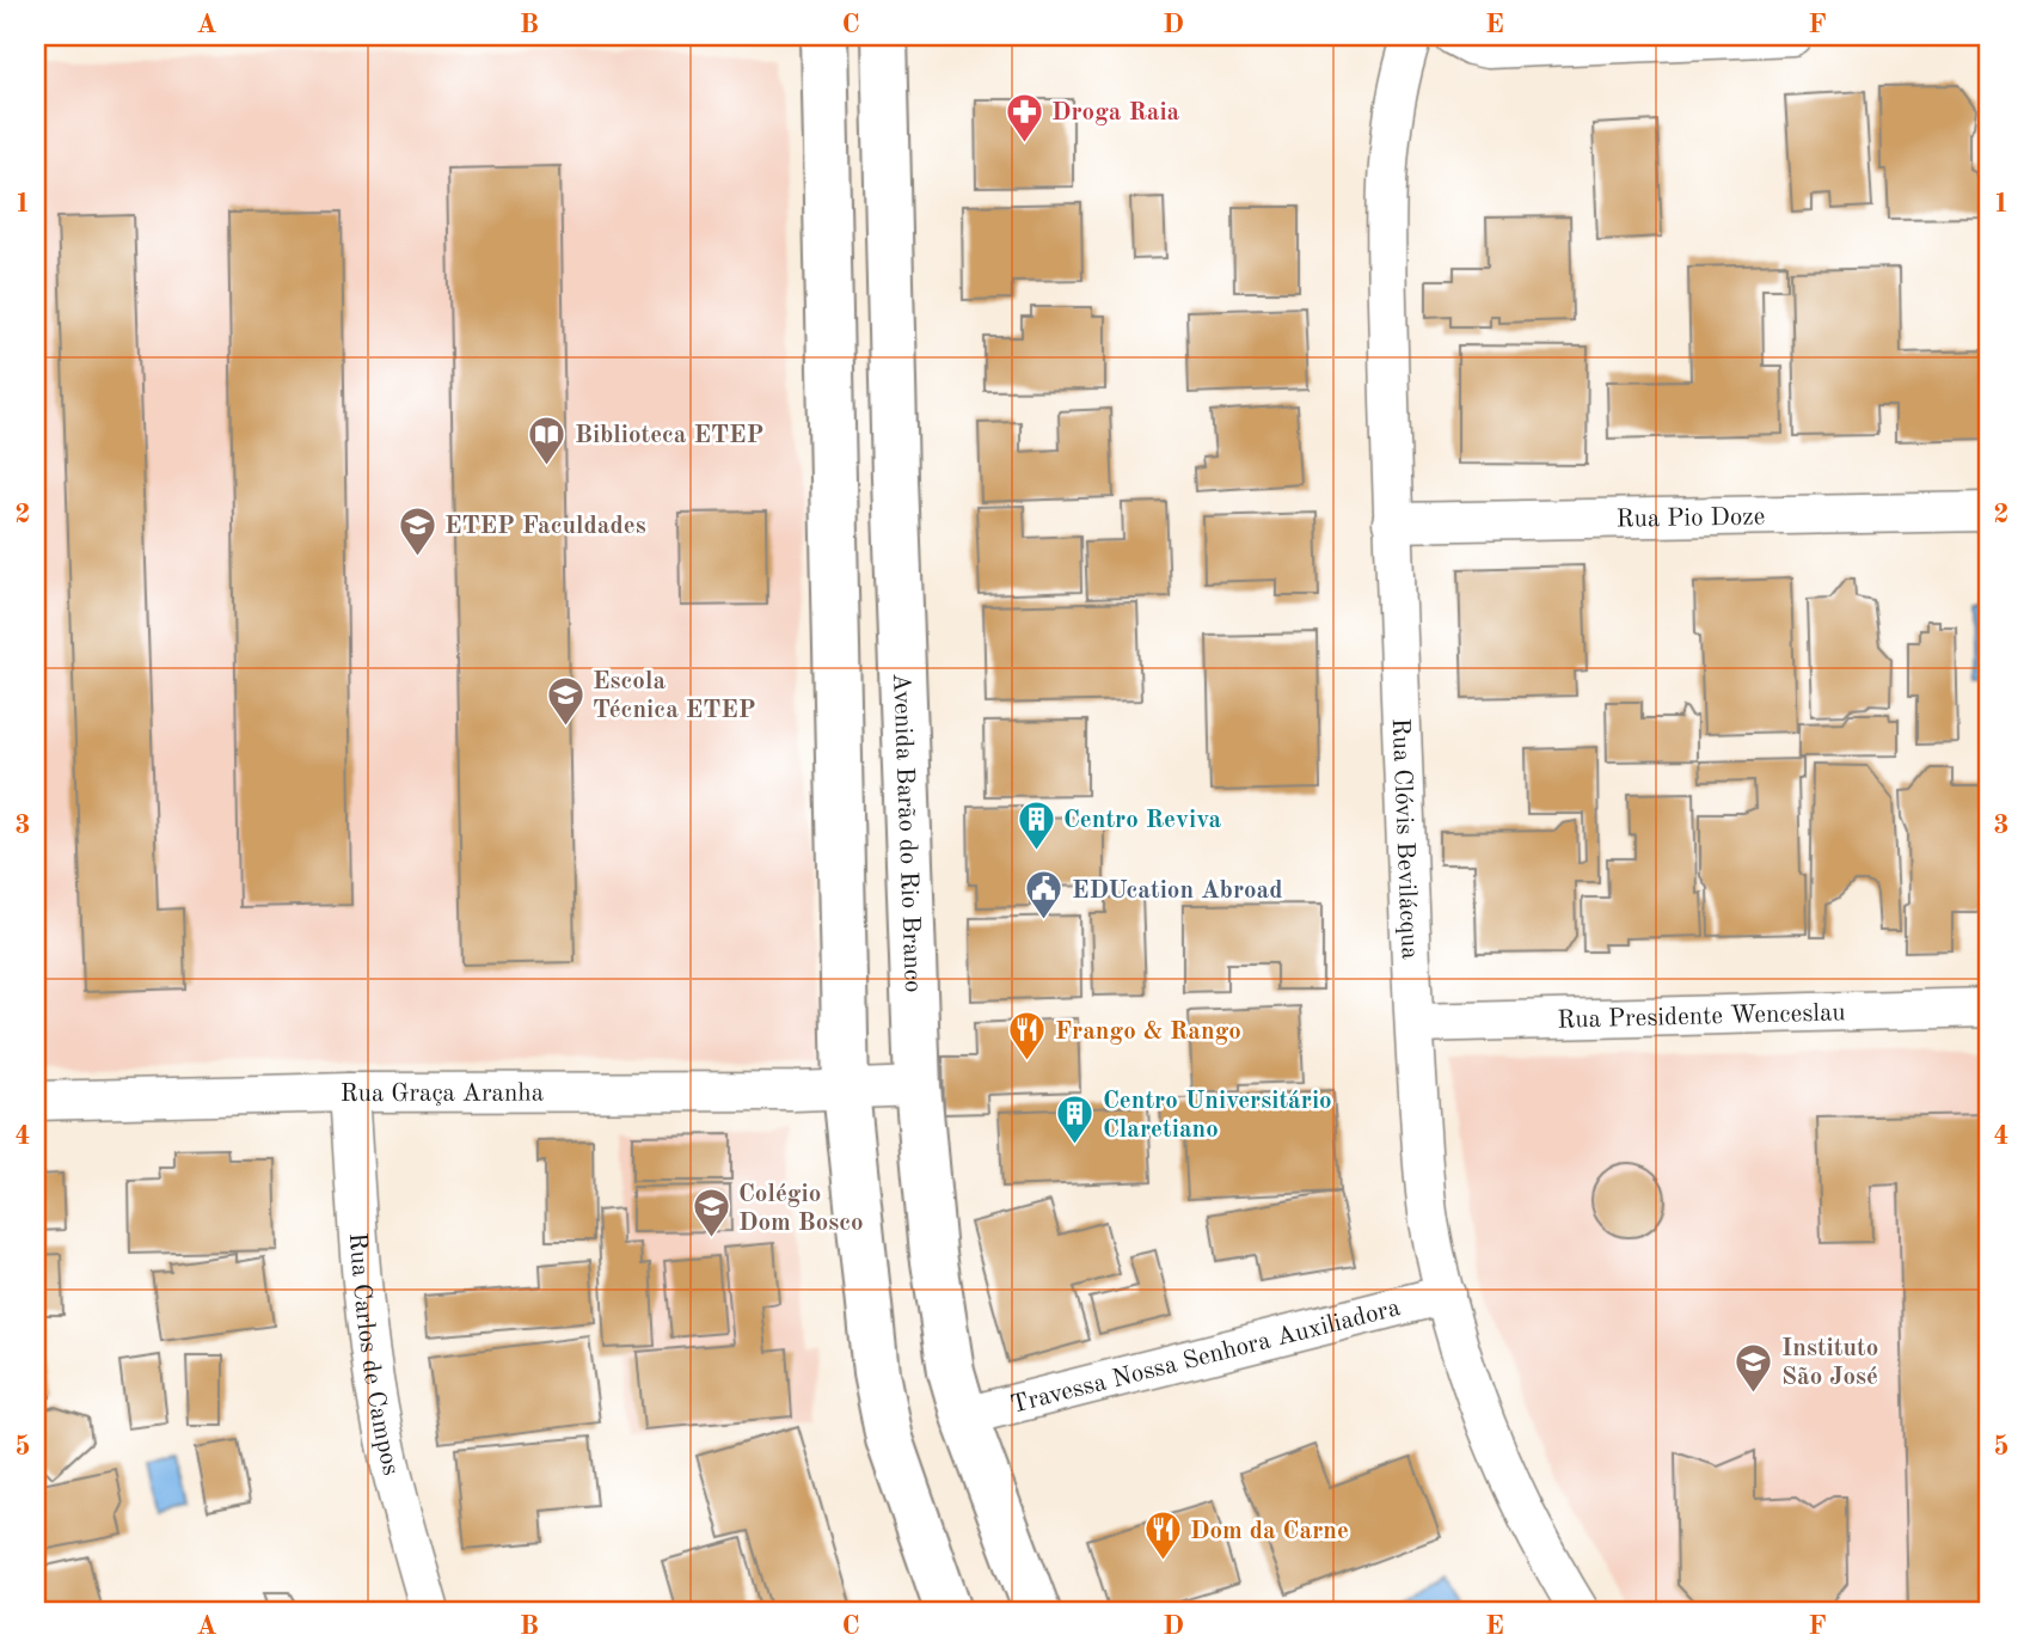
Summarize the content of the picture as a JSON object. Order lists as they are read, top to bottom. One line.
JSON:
{"streets":{"main road":["Avenida Barão do Rio Branco"],"street":["Rua Pio Doze","Rua Clóvis Bevilácqua","Rua Presidente Wenceslau","Rua Graça Aranha","Rua Carlos de Campos","Travessa Nossa Senhora Auxiliadora"]},"crossings":[["Rua Pio Doze","Rua Clóvis Bevilácqua"],["Avenida Barão do Rio Branco","Rua Graça Aranha"],["Avenida Barão do Rio Branco","Travessa Nossa Senhora Auxiliadora"],["Rua Clóvis Bevilácqua","Rua Presidente Wenceslau"],["Rua Clóvis Bevilácqua","Travessa Nossa Senhora Auxiliadora"],["Rua Graça Aranha","Rua Carlos de Campos"]],"places":{"pharmacy":["Droga Raia"],"library":["Biblioteca ETEP"],"school or university":["ETEP Faculdades","Escola Técnica ETEP","Colégio Dom Bosco","Instituto São José"],"building":["Centro Reviva","Centro Universitário Claretiano"],"public building":["EDUcation Abroad"],"restaurant":["Frango & Rango","Dom da Carne"]},"grid":{"columns":["A","B","C","D","E","F"],"rows":["1","2","3","4","5"]}}
